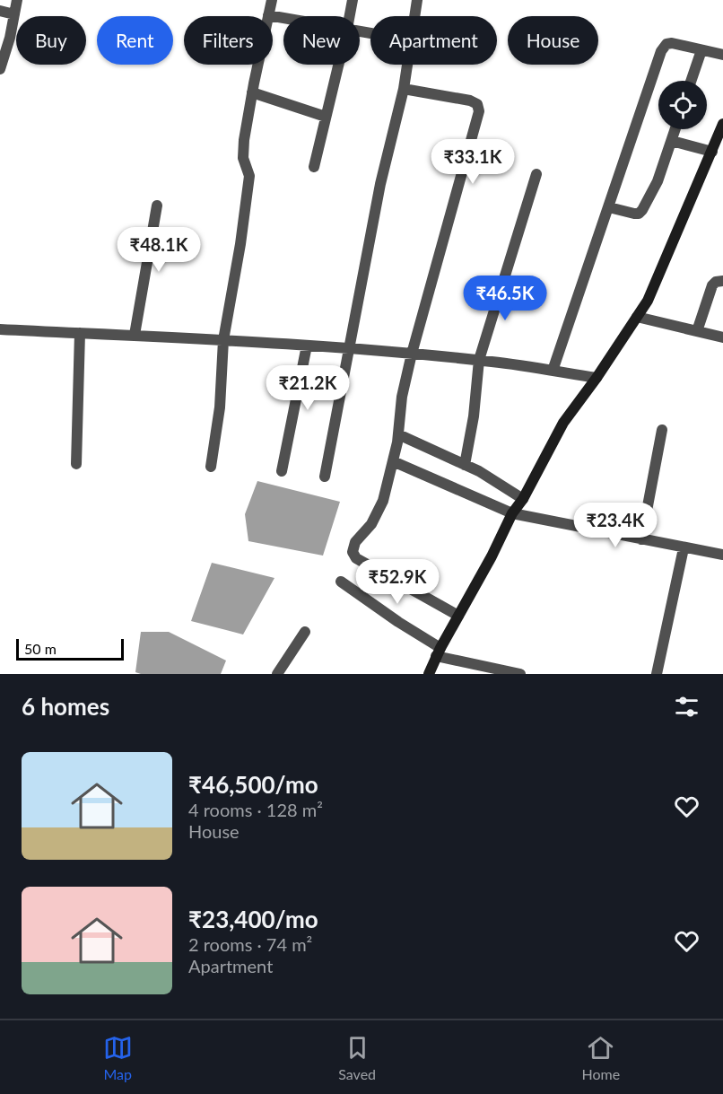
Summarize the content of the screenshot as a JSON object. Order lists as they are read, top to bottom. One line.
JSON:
{"scale_bar":"50 m","page":{"chip":["Buy","Rent","Filters","New","Apartment","House"],"price":["₹33.1K","₹48.1K","₹46.5K","₹21.2K","₹23.4K","₹52.9K"],"scale":"50 m","heading":"6 homes","list":[{"name":"₹46,500/mo","note":"4 rooms · 128 m² · House"},{"name":"₹23,400/mo","note":"2 rooms · 74 m² · Apartment"}],"tabs":["Map","Saved","Home"]}}
